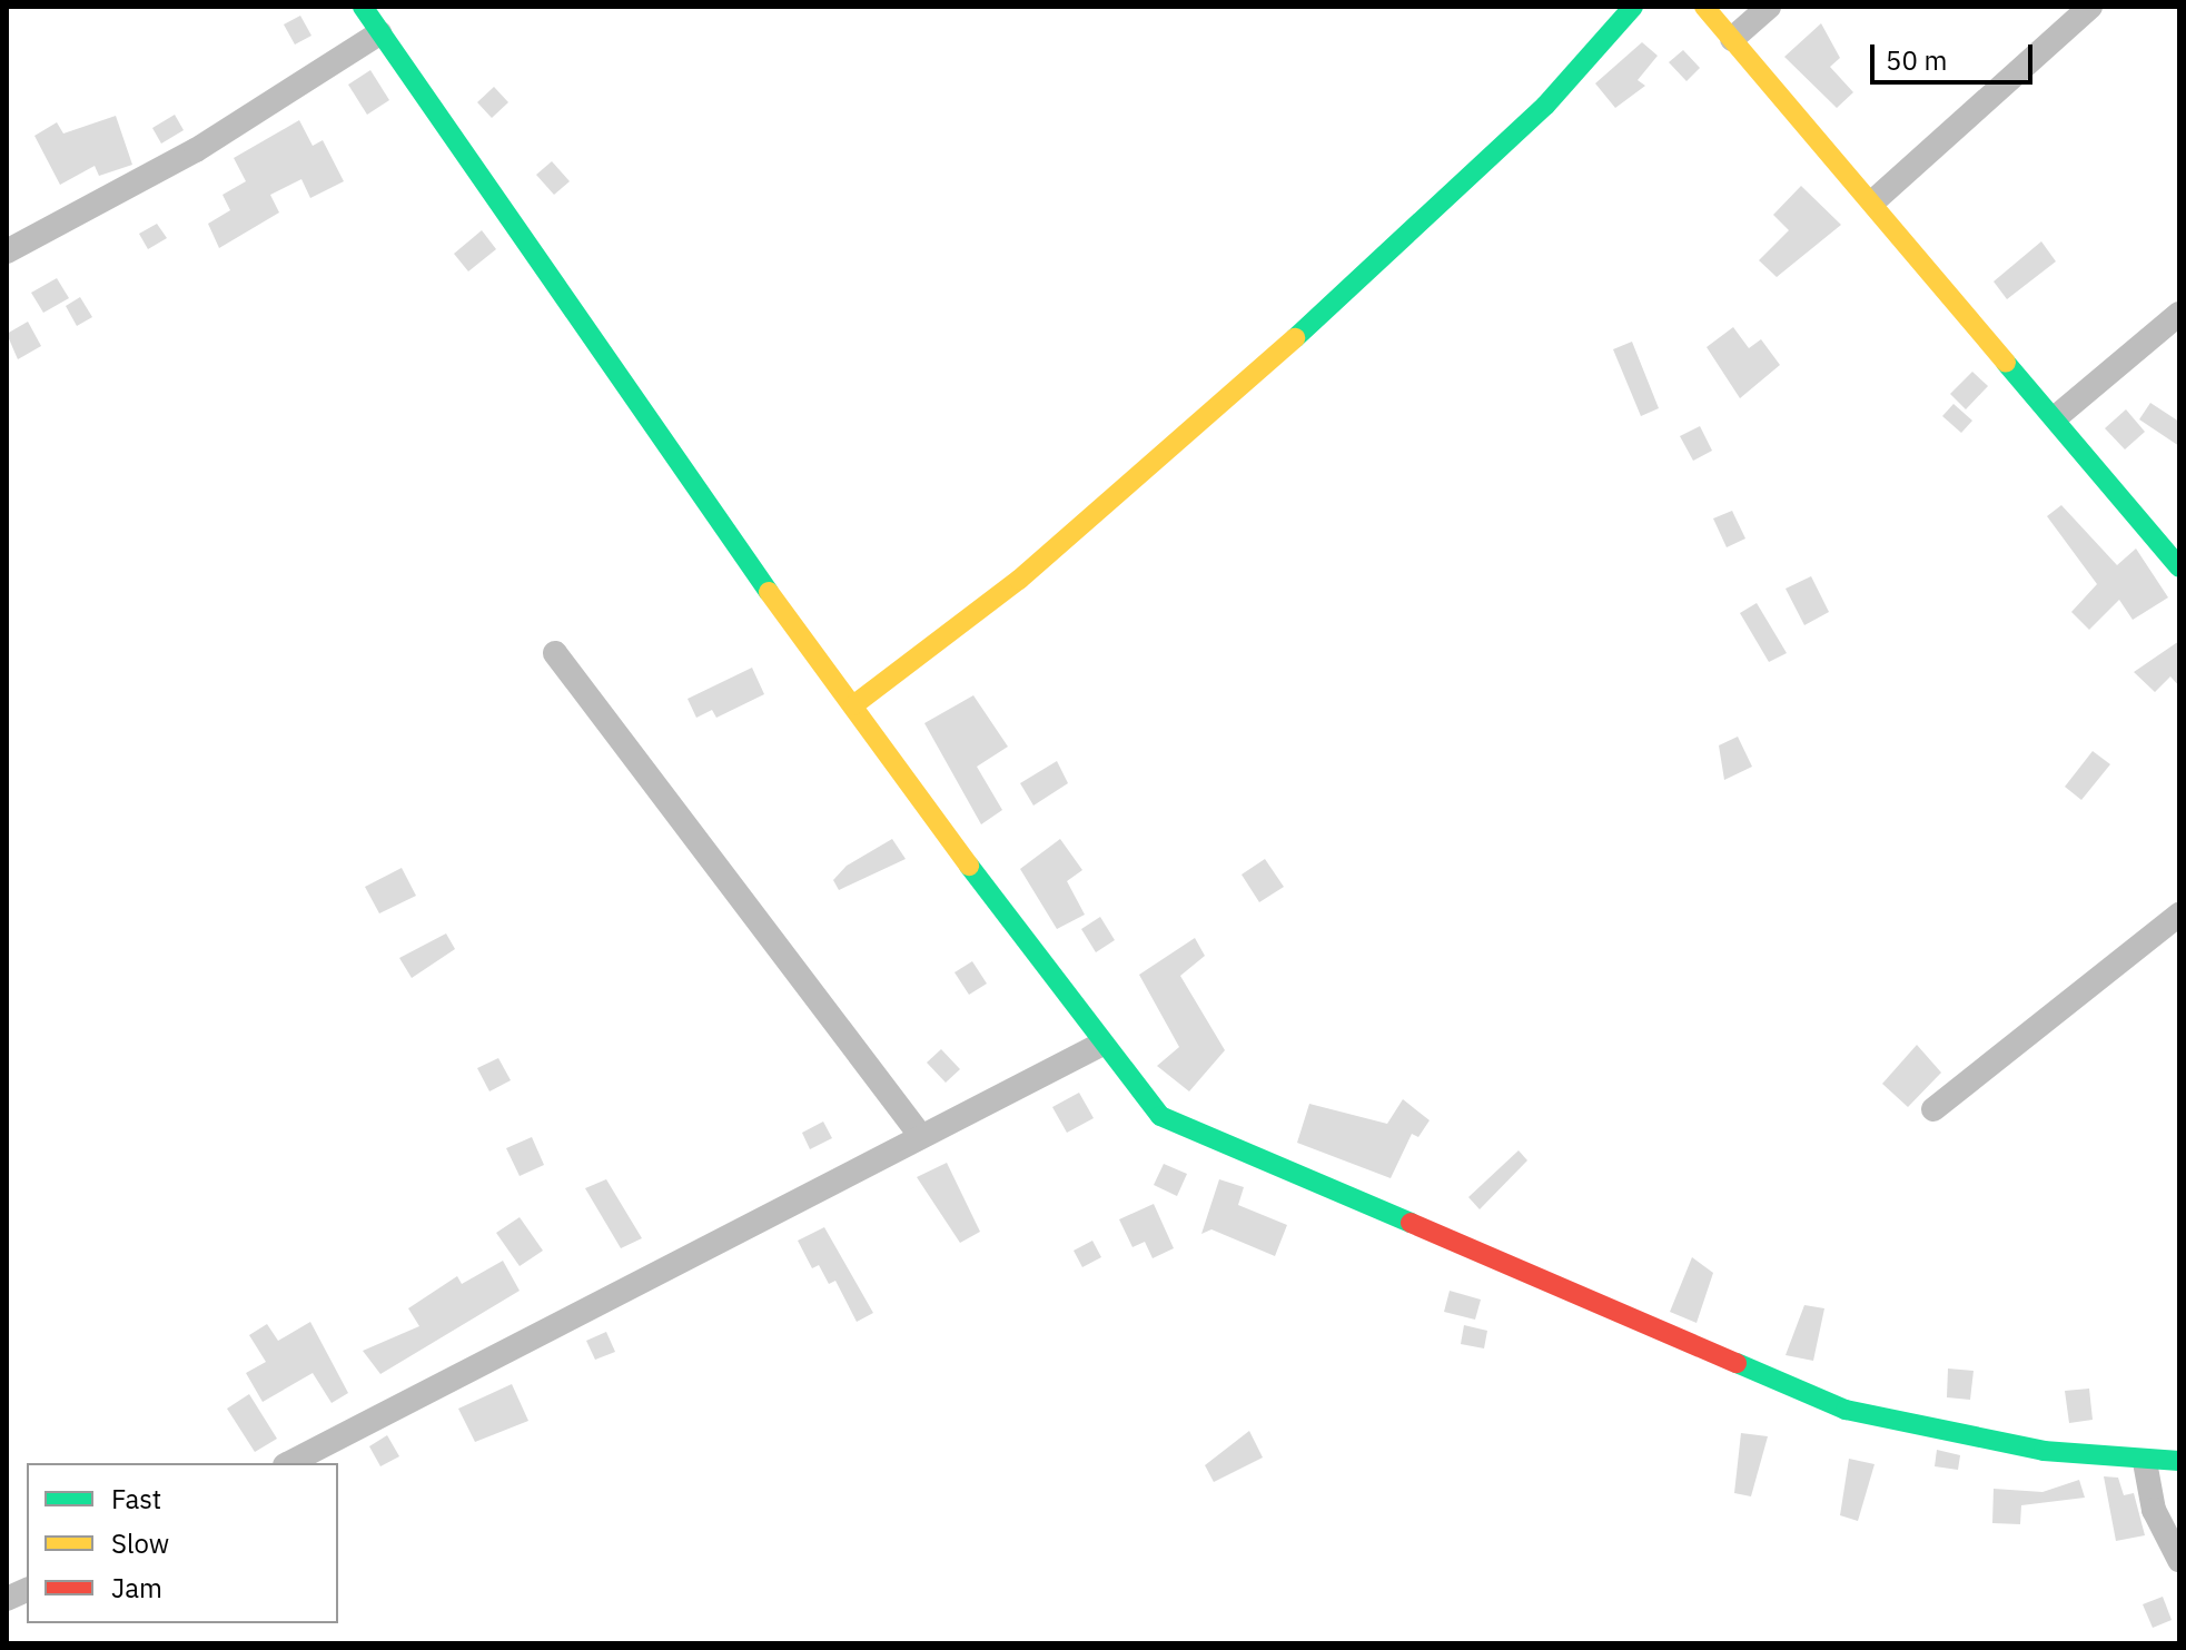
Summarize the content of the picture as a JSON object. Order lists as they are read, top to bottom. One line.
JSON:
{"legend":["Fast","Slow","Jam"],"scale_bar":"50 m"}
